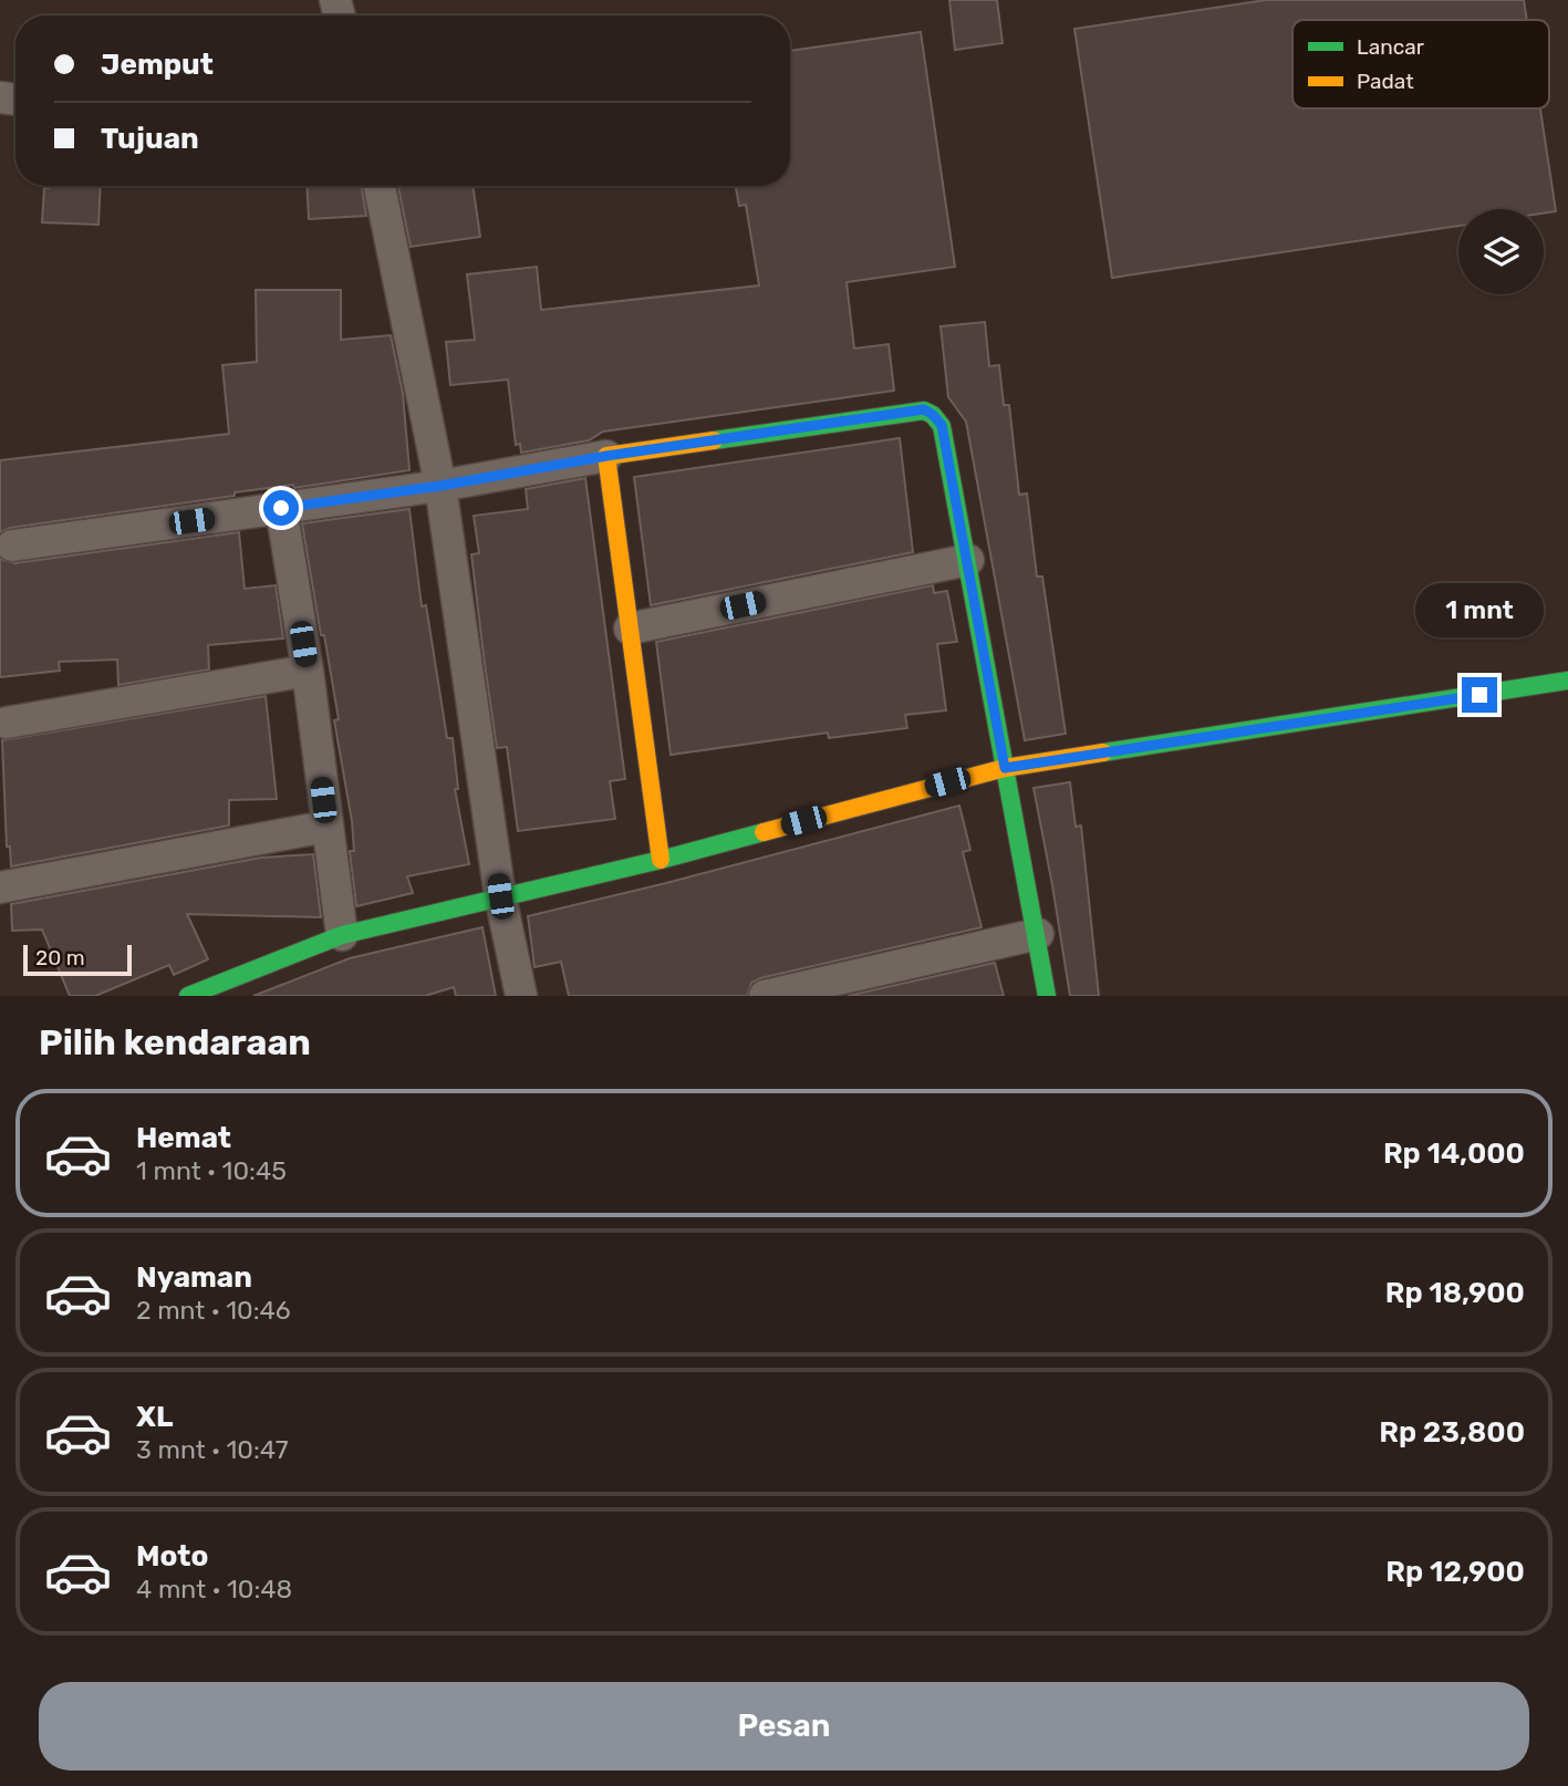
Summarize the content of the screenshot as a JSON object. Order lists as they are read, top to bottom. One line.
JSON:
{"legend":["Lancar","Padat"],"scale_bar":"20 m","page":{"banner":["Jemput","Tujuan"],"bubble":"1 mnt","scale":"20 m","heading":"Pilih kendaraan","list":[{"name":"Hemat","note":"1 mnt · 10:45","value":"Rp 14,000"},{"name":"Nyaman","note":"2 mnt · 10:46","value":"Rp 18,900"},{"name":"XL","note":"3 mnt · 10:47","value":"Rp 23,800"},{"name":"Moto","note":"4 mnt · 10:48","value":"Rp 12,900"}],"buttons":"Pesan"}}
